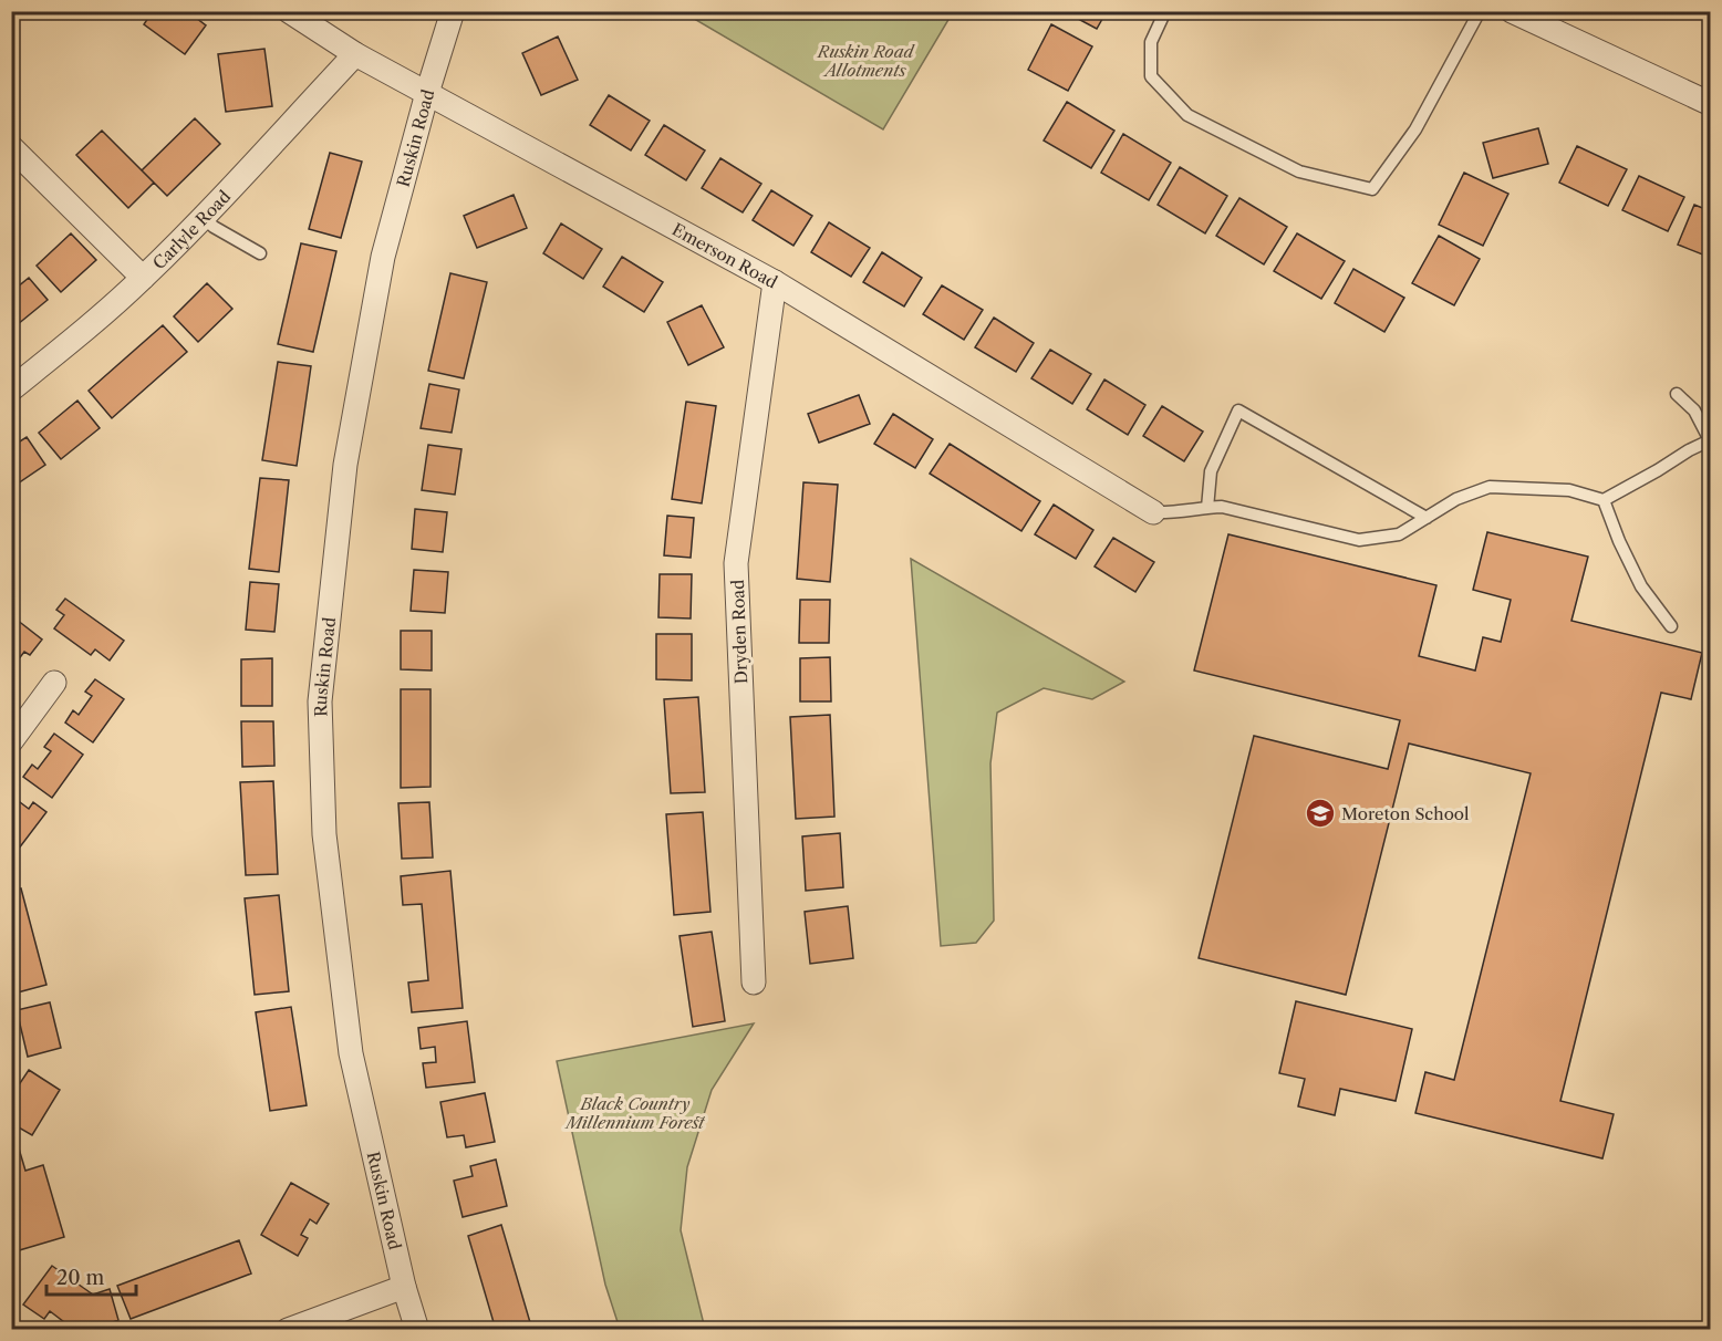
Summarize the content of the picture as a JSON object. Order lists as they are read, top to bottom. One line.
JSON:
{"streets":{"street":["Ruskin Road","Carlyle Road","Emerson Road","Dryden Road"]},"crossings":[["Ruskin Road","Emerson Road"],["Carlyle Road","Emerson Road"],["Emerson Road","Dryden Road"]],"parks":["Ruskin Road Allotments","Black Country Millennium Forest"],"places":{"school or university":["Moreton School"]},"scale_bar":"20 m"}
